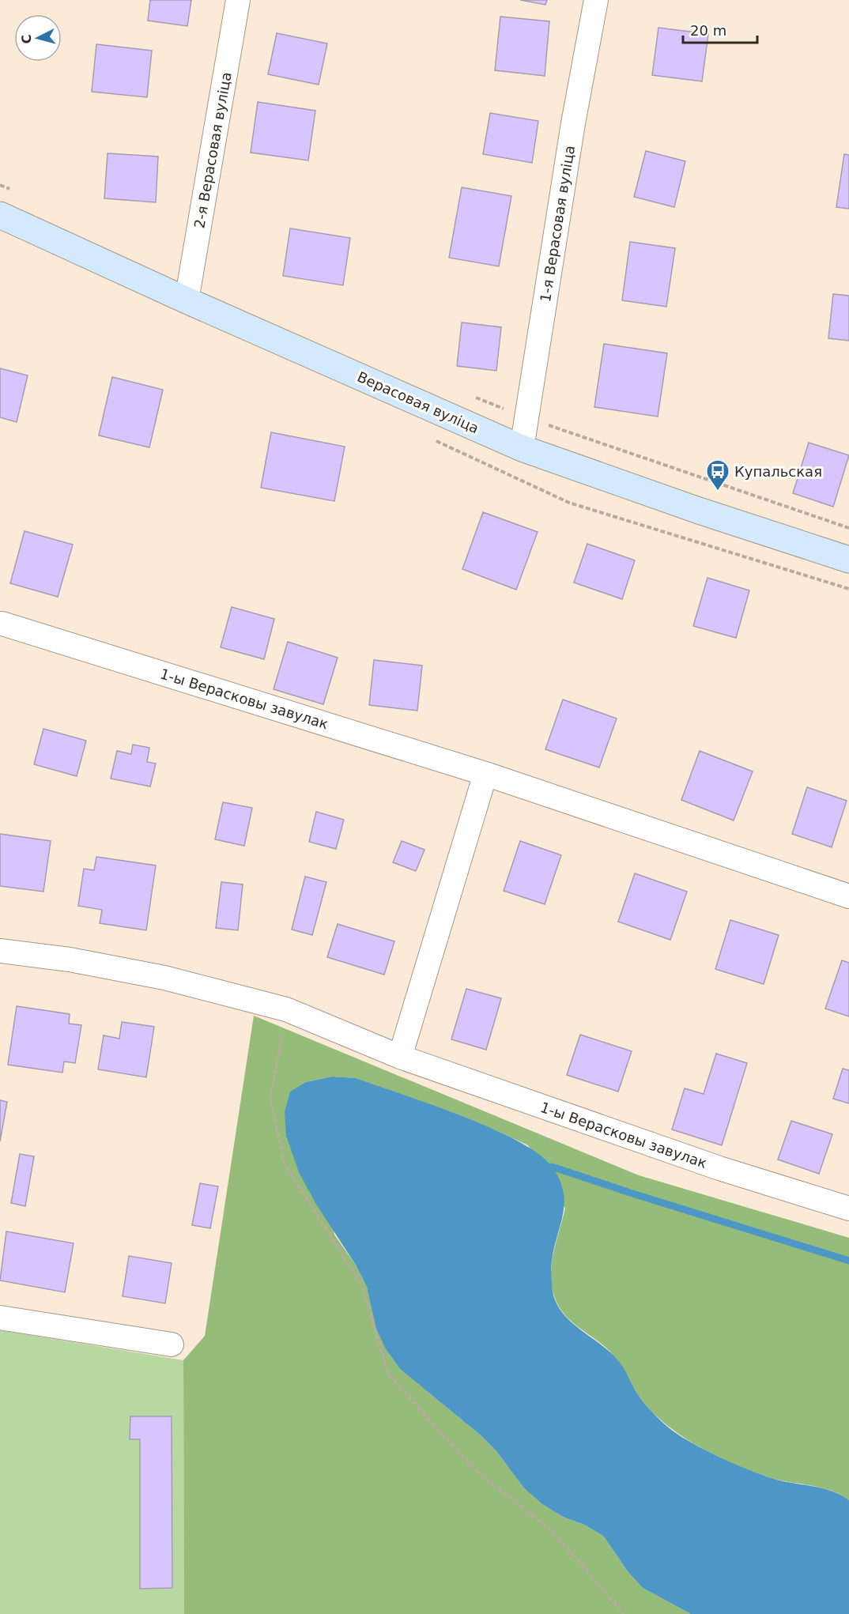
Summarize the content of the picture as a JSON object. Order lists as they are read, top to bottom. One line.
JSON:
{"streets":{"street":["2-я Верасовая вуліца","1-я Верасовая вуліца","Верасовая вуліца","1-ы Верасковы завулак"]},"crossings":[["2-я Верасовая вуліца","Верасовая вуліца"],["1-я Верасовая вуліца","Верасовая вуліца"]],"places":{"bus stop":["Купальская"]},"scale_bar":"20 m","north":"left"}
